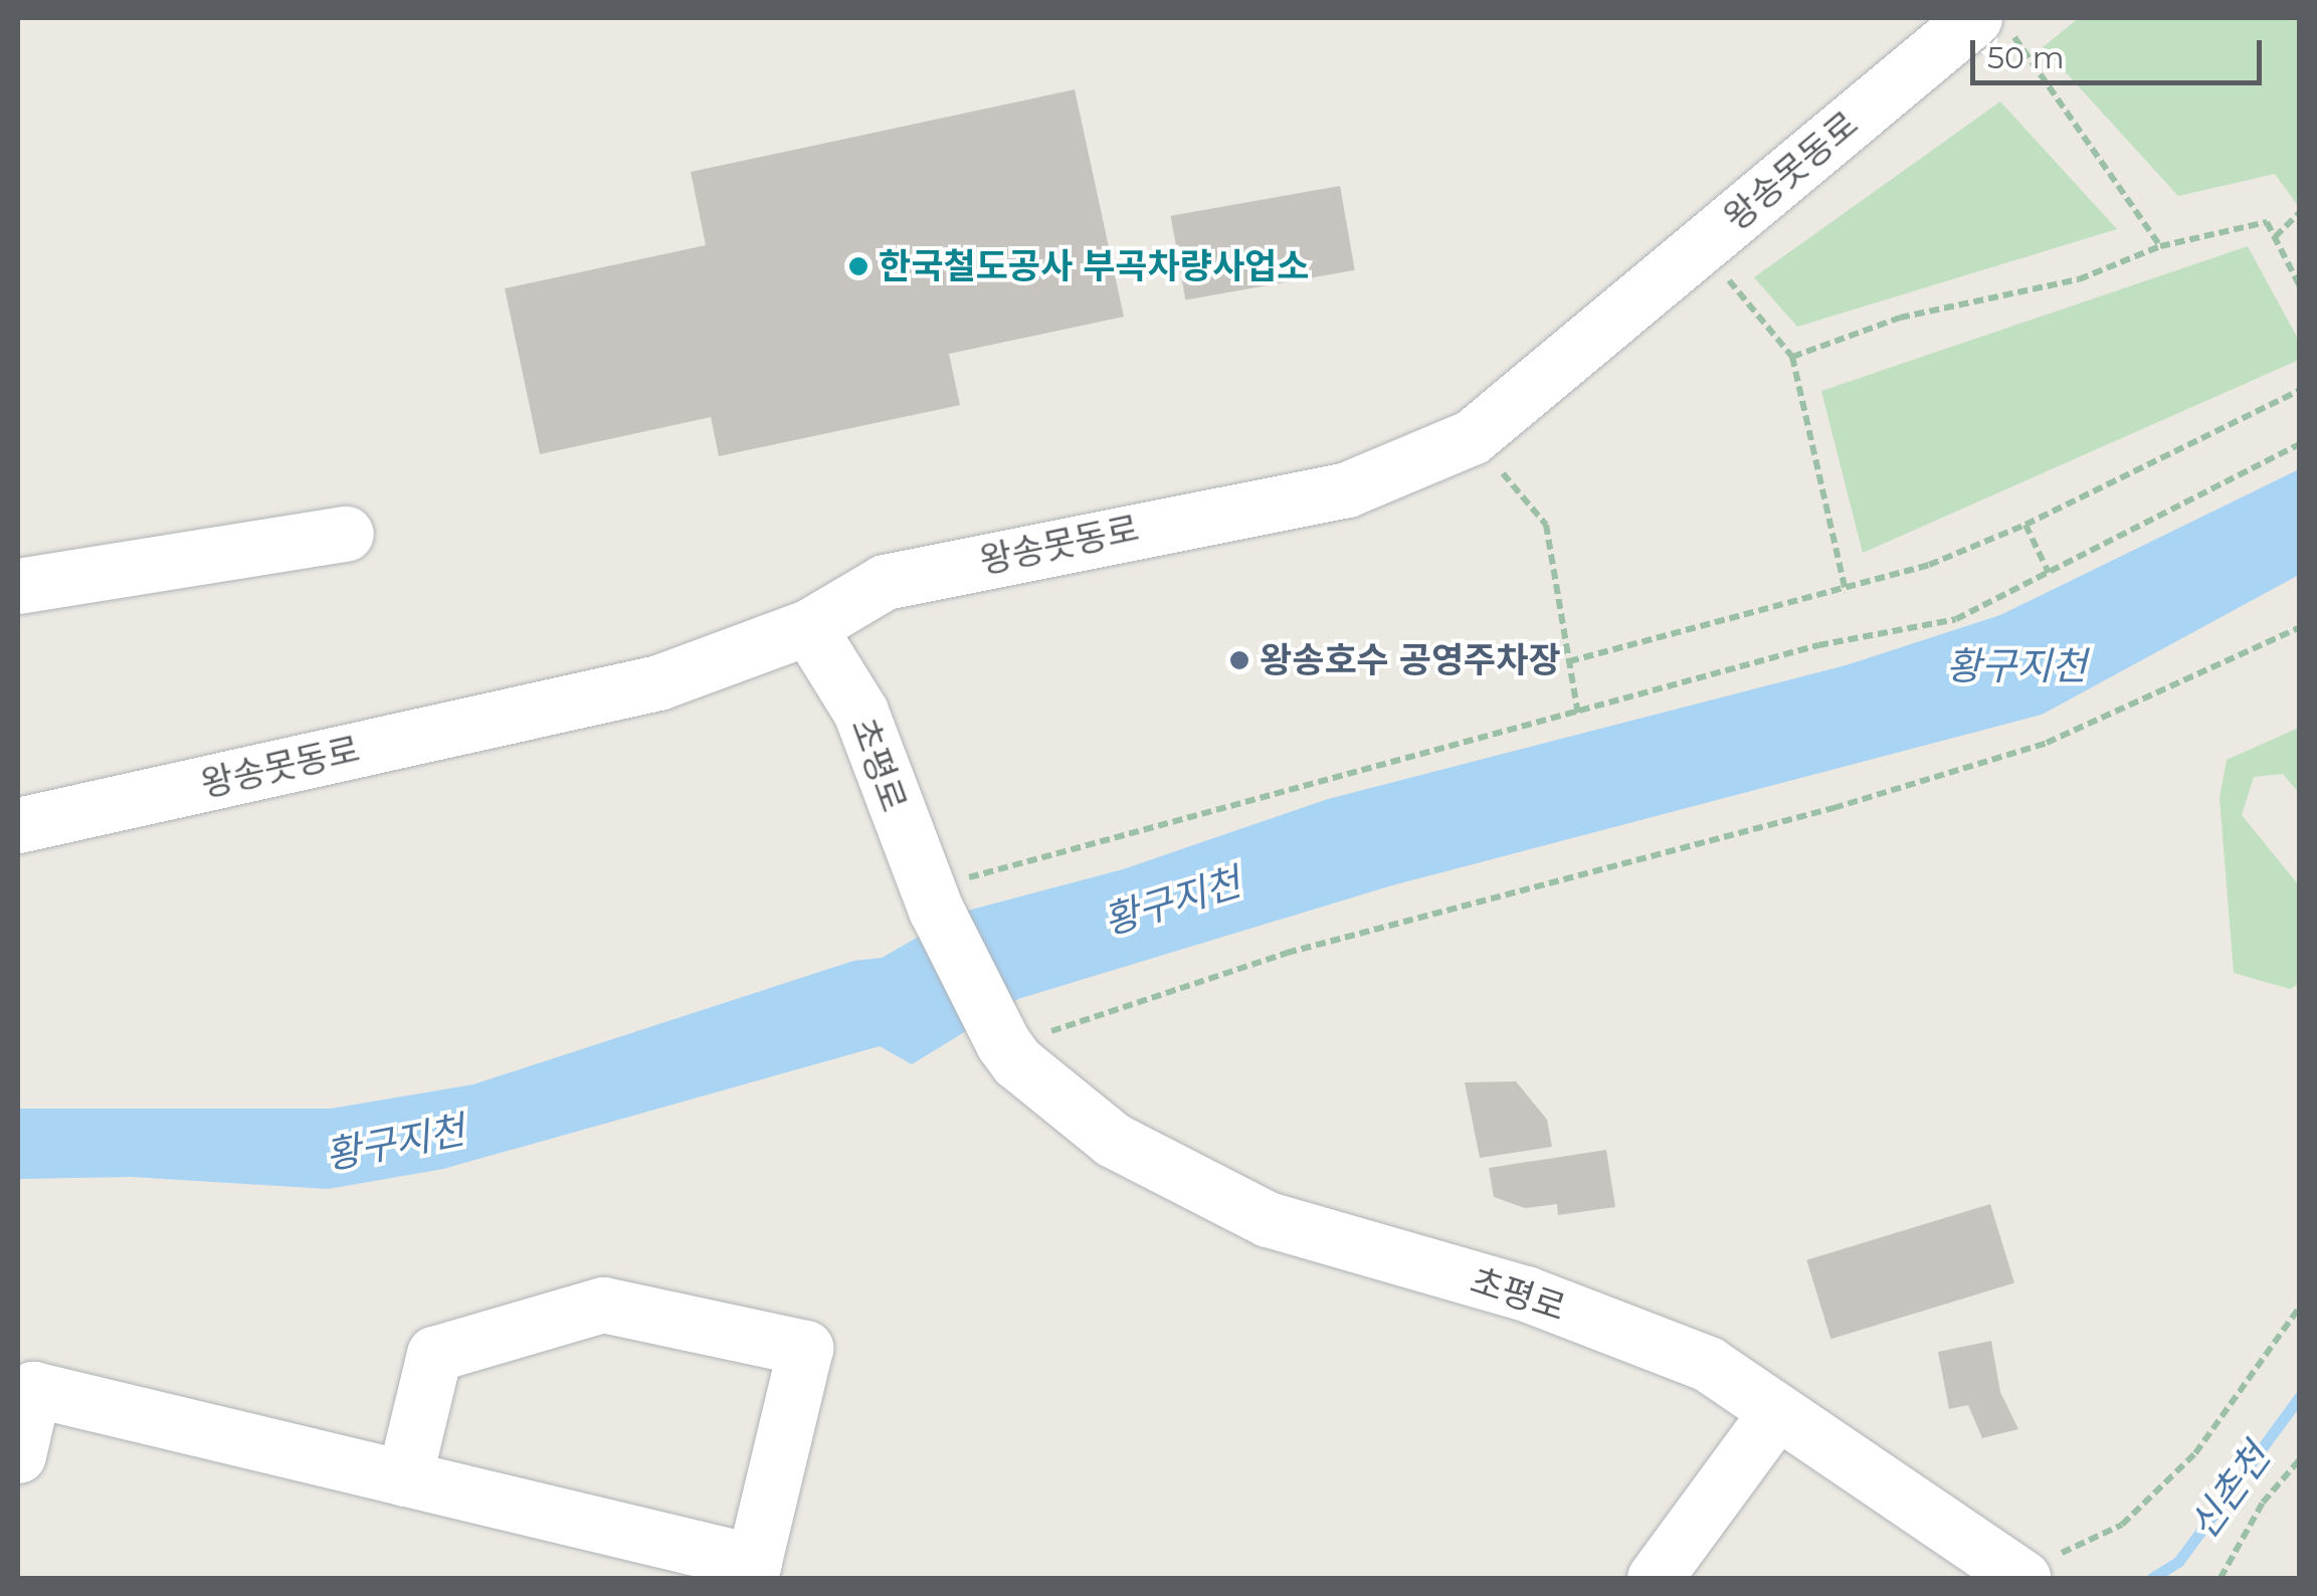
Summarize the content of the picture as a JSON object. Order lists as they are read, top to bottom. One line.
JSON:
{"streets":{"street":["왕송못동로","초평로"]},"crossings":[["왕송못동로","초평로"]],"water":["황구지천","신촌천"],"places":["한국철도공사 부곡차량사업소","왕송호수 공영주차장"],"scale_bar":"50 m"}
